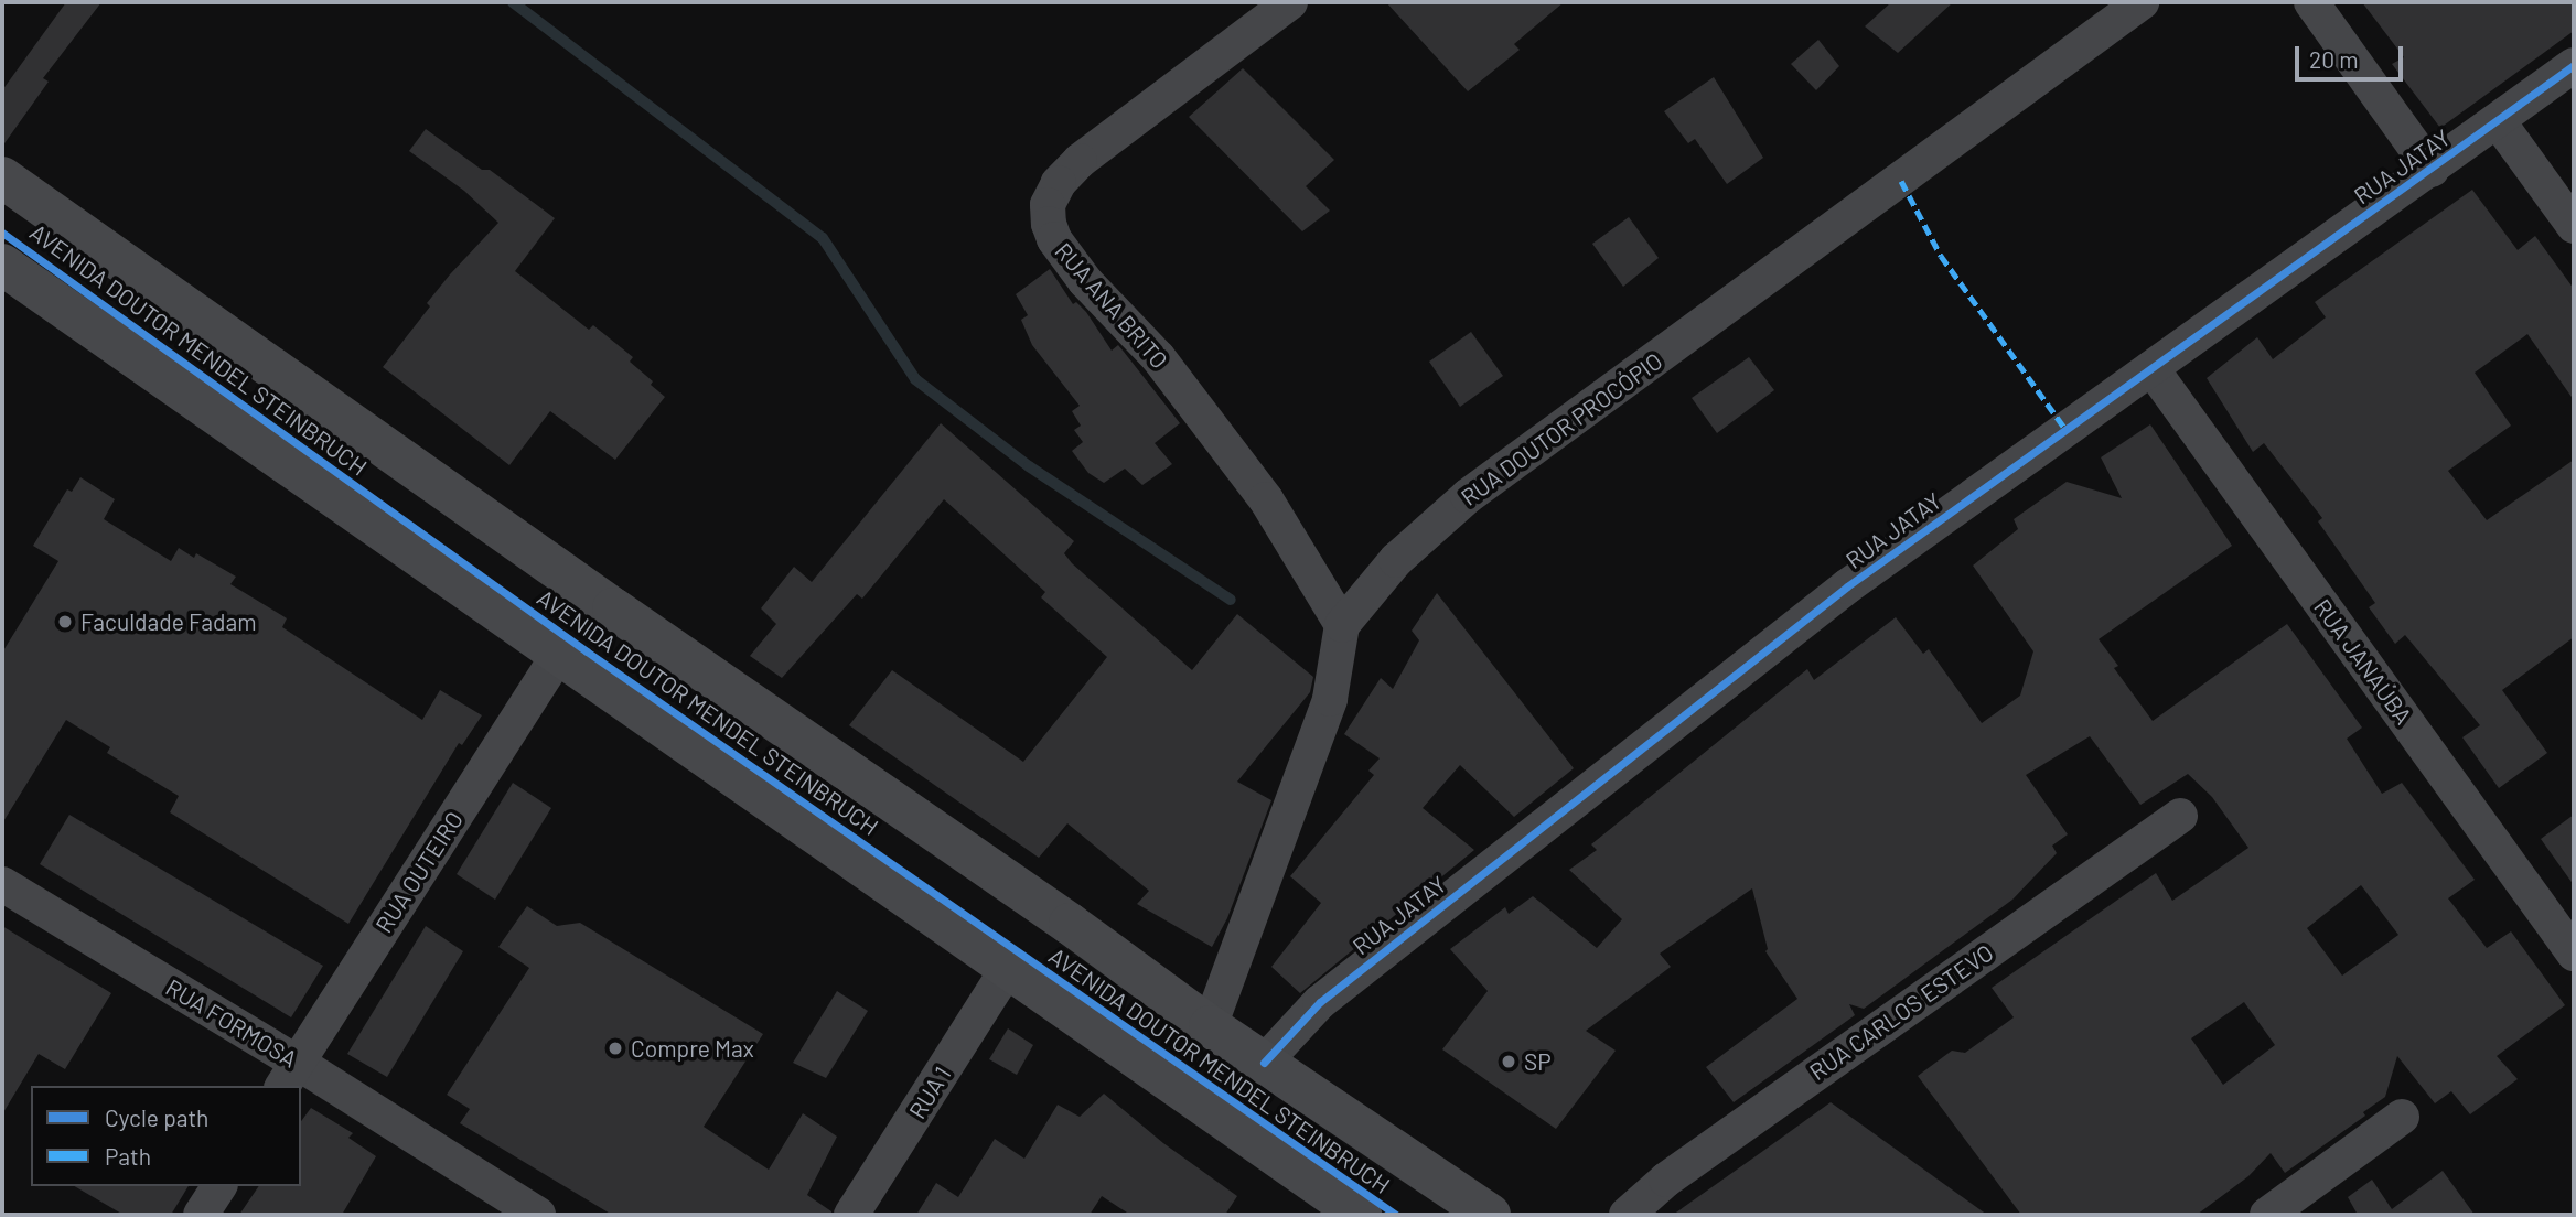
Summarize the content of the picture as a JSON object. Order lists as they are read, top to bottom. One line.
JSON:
{"streets":{"highway":["AVENIDA DOUTOR MENDEL STEINBRUCH"],"street":["RUA JATAY","RUA ANA BRITO","RUA DOUTOR PROCÓPIO","RUA JANAÚBA","RUA OUTEIRO","RUA CARLOS ESTEVO","RUA FORMOSA","RUA 1"]},"crossings":[["RUA JATAY","AVENIDA DOUTOR MENDEL STEINBRUCH"],["RUA JATAY","RUA JANAÚBA"],["RUA ANA BRITO","RUA DOUTOR PROCÓPIO"],["AVENIDA DOUTOR MENDEL STEINBRUCH","RUA OUTEIRO"],["AVENIDA DOUTOR MENDEL STEINBRUCH","RUA 1"],["RUA OUTEIRO","RUA FORMOSA"]],"places":["Faculdade Fadam","Compre Max","SP"],"legend":["Cycle path","Path"],"scale_bar":"20 m"}
